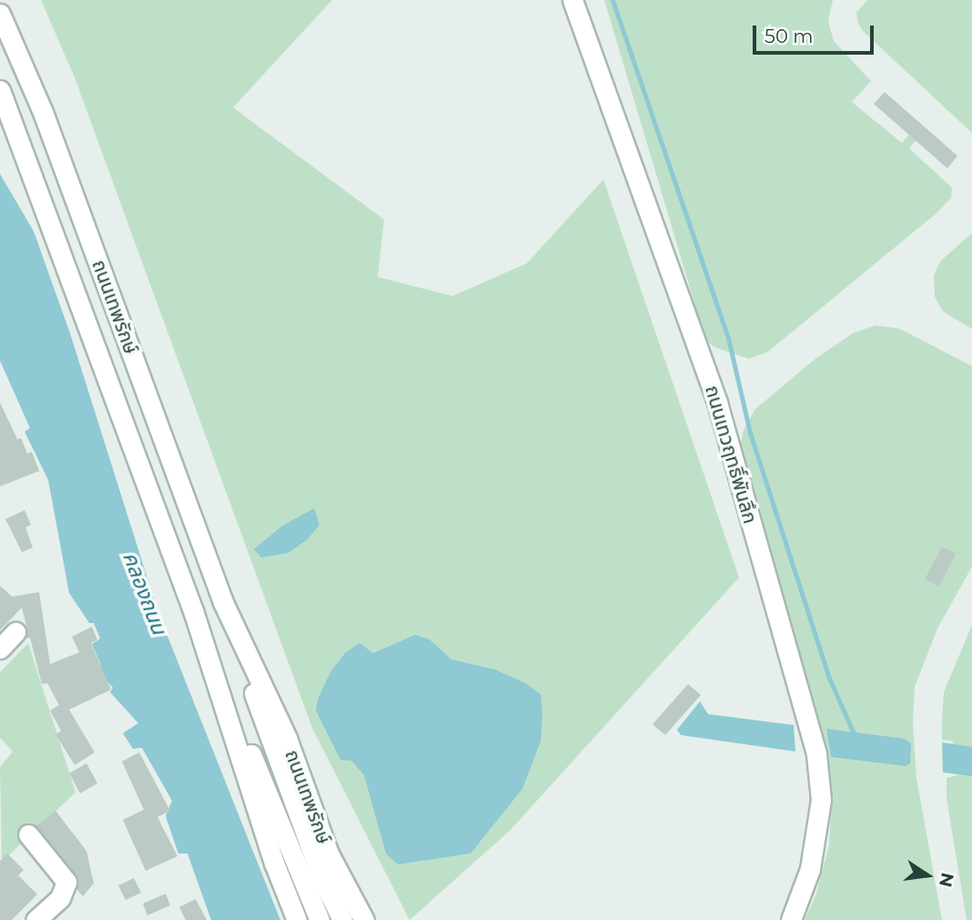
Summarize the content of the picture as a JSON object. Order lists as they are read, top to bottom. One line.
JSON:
{"streets":{"main road":["ถนนเทพรักษ์","ถนนเทวฤทธิ์พันลึก"]},"water":["คลองถนน"],"scale_bar":"50 m","north":"right"}
